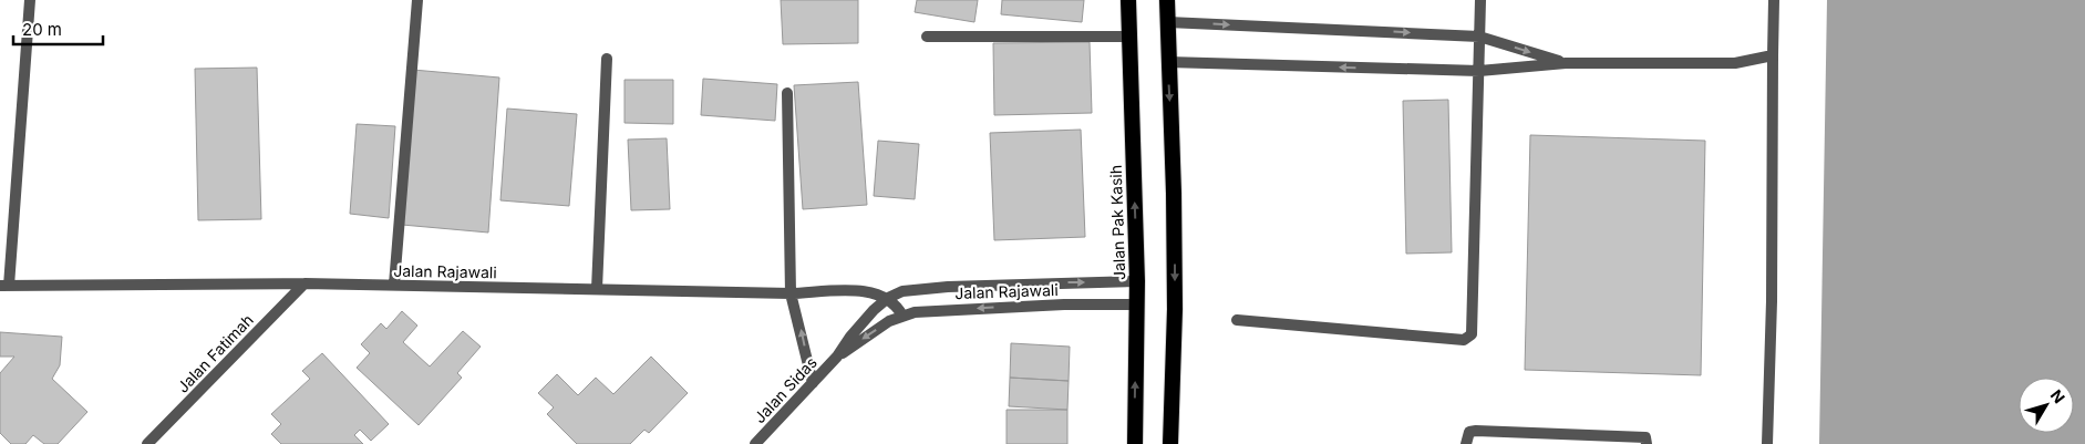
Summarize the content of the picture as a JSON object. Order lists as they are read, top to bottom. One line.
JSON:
{"streets":{"highway":["Jalan Pak Kasih"],"street":["Jalan Rajawali","Jalan Fatimah","Jalan Sidas"]},"crossings":[["Jalan Pak Kasih","Jalan Rajawali"],["Jalan Rajawali","Jalan Fatimah"],["Jalan Rajawali","Jalan Sidas"]],"scale_bar":"20 m","north":"top right"}
